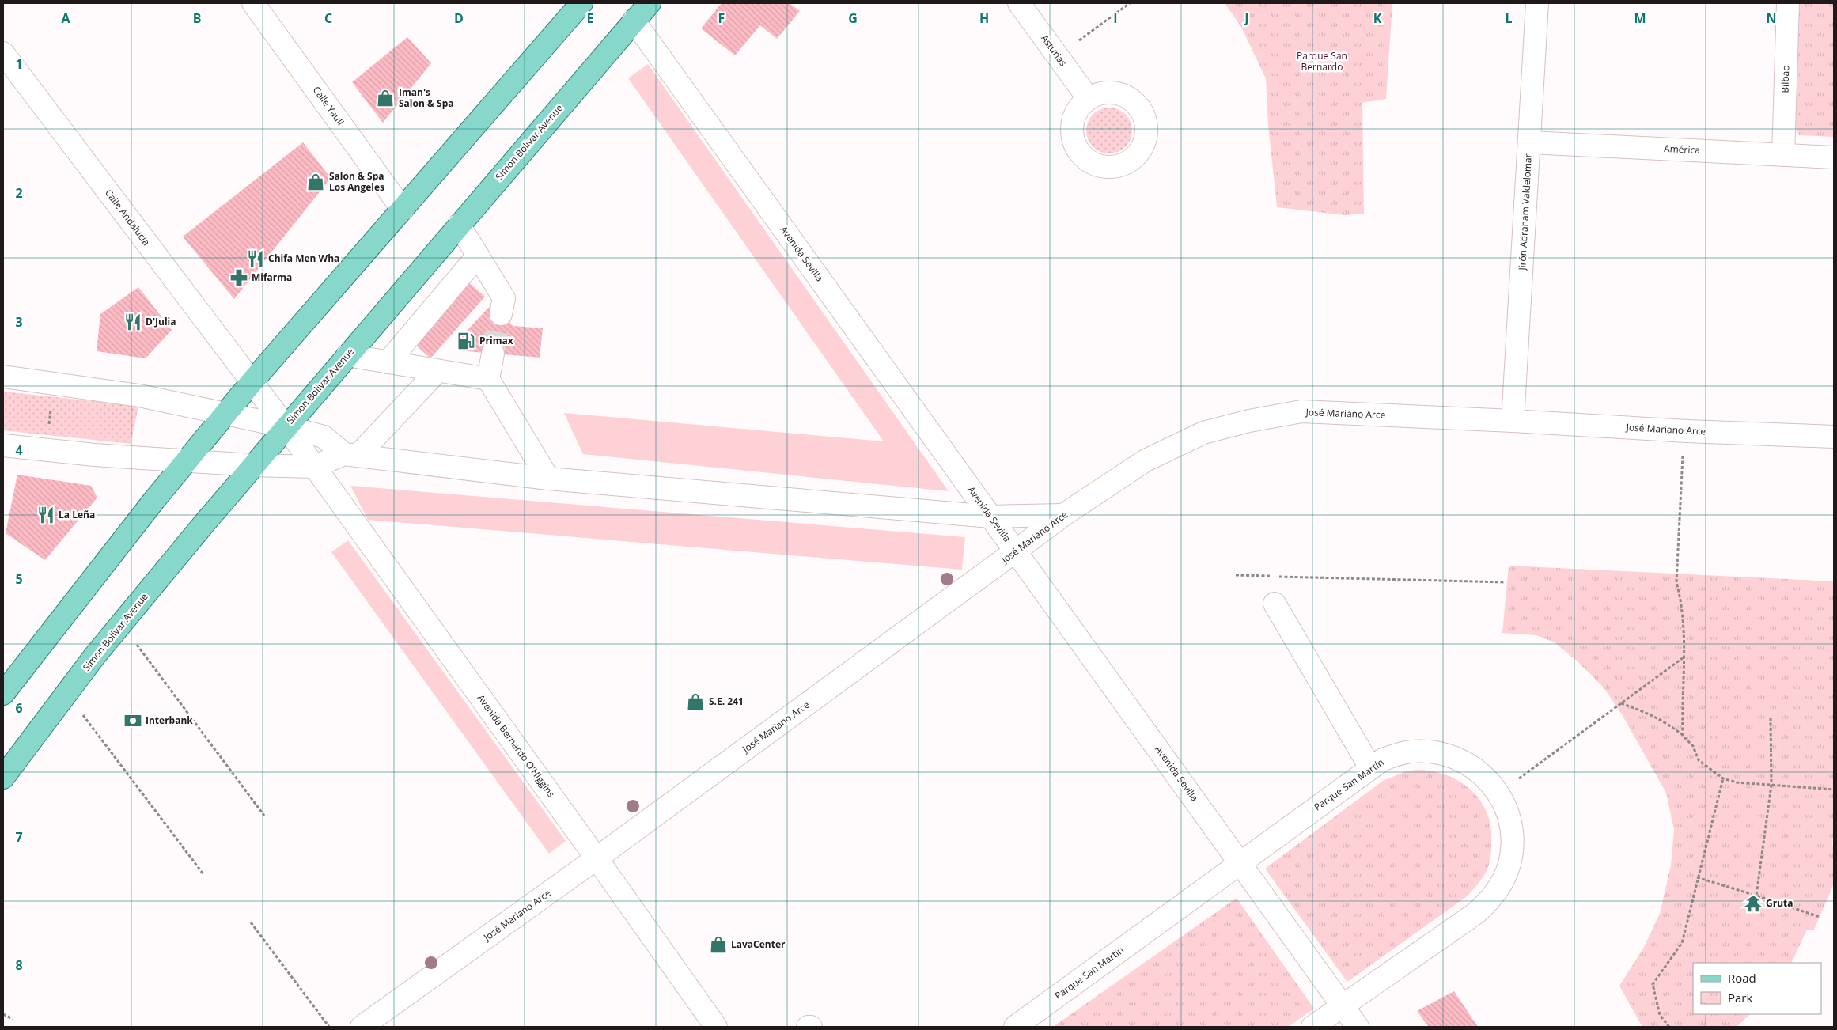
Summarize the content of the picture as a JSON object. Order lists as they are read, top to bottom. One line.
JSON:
{"streets":{"main road":["Simon Bolivar Avenue"],"street":["Asturias","Bilbao","Calle Yauli","América","Jirón Abraham Valdelomar","Calle Andalucia","Avenida Sevilla","José Mariano Arce","Avenida Bernardo O'Higgins","Parque San Martín"]},"crossings":[["Bilbao","América"],["Simon Bolivar Avenue","Calle Andalucia"],["Simon Bolivar Avenue","Avenida Sevilla"],["Simon Bolivar Avenue","Avenida Bernardo O'Higgins"],["América","Jirón Abraham Valdelomar"],["Jirón Abraham Valdelomar","José Mariano Arce"],["Calle Andalucia","Avenida Bernardo O'Higgins"],["Avenida Sevilla","José Mariano Arce"],["Avenida Sevilla","Parque San Martín"],["José Mariano Arce","Avenida Bernardo O'Higgins"]],"parks":["Parque San Bernardo"],"places":{"shop":["Iman's Salon & Spa","Salon & Spa Los Angeles","S.E. 241","LavaCenter"],"restaurant":["Chifa Men Wha","D'Julia","La Leña"],"pharmacy":["Mifarma"],"fuel station":["Primax"],"bank":["Interbank"],"temple":["Gruta"]},"legend":["Road","Park"],"grid":{"columns":["A","B","C","D","E","F","G","H","I","J","K","L","M","N"],"rows":["1","2","3","4","5","6","7","8"]}}
